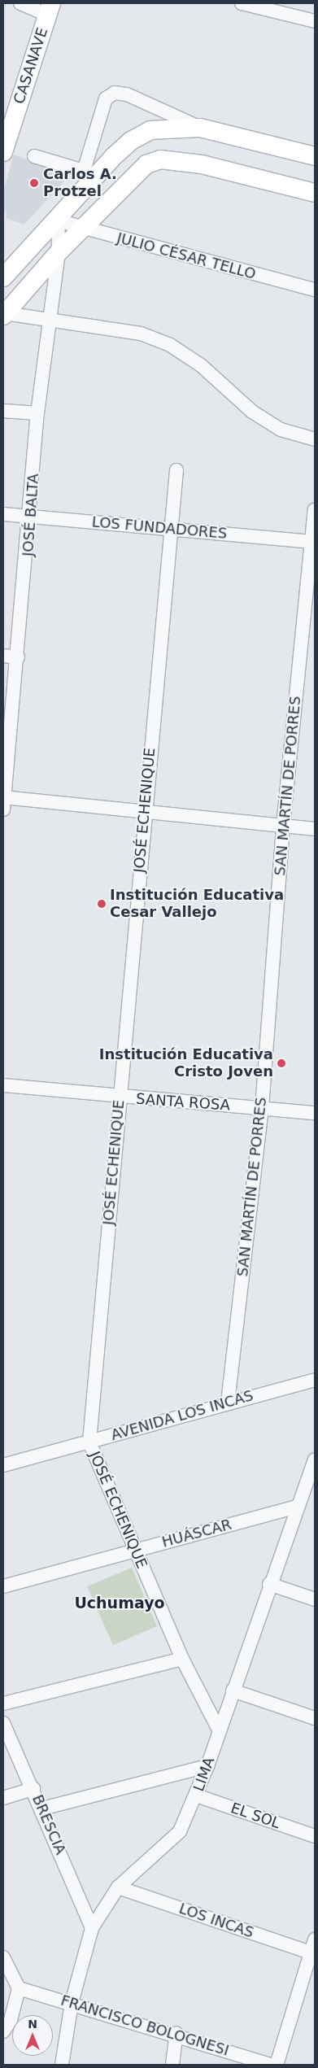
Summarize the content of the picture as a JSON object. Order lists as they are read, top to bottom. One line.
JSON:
{"streets":{"street":["CASANAVE","JULIO CÉSAR TELLO","JOSÉ BALTA","LOS FUNDADORES","SAN MARTÍN DE PORRES","JOSÉ ECHENIQUE","SANTA ROSA","AVENIDA LOS INCAS","HUÁSCAR","LIMA","EL SOL","BRESCIA","LOS INCAS","FRANCISCO BOLOGNESI"]},"crossings":[["JULIO CÉSAR TELLO","JOSÉ BALTA"],["JOSÉ BALTA","LOS FUNDADORES"],["LOS FUNDADORES","SAN MARTÍN DE PORRES"],["LOS FUNDADORES","JOSÉ ECHENIQUE"],["SAN MARTÍN DE PORRES","SANTA ROSA"],["SAN MARTÍN DE PORRES","AVENIDA LOS INCAS"],["JOSÉ ECHENIQUE","SANTA ROSA"],["JOSÉ ECHENIQUE","AVENIDA LOS INCAS"],["JOSÉ ECHENIQUE","HUÁSCAR"],["JOSÉ ECHENIQUE","LIMA"],["HUÁSCAR","LIMA"],["LIMA","EL SOL"],["LIMA","BRESCIA"],["LIMA","LOS INCAS"],["LIMA","FRANCISCO BOLOGNESI"]],"districts":["Uchumayo"],"places":["Carlos A. Protzel","Institución Educativa Cesar Vallejo","Institución Educativa Cristo Joven"],"north":"top"}
